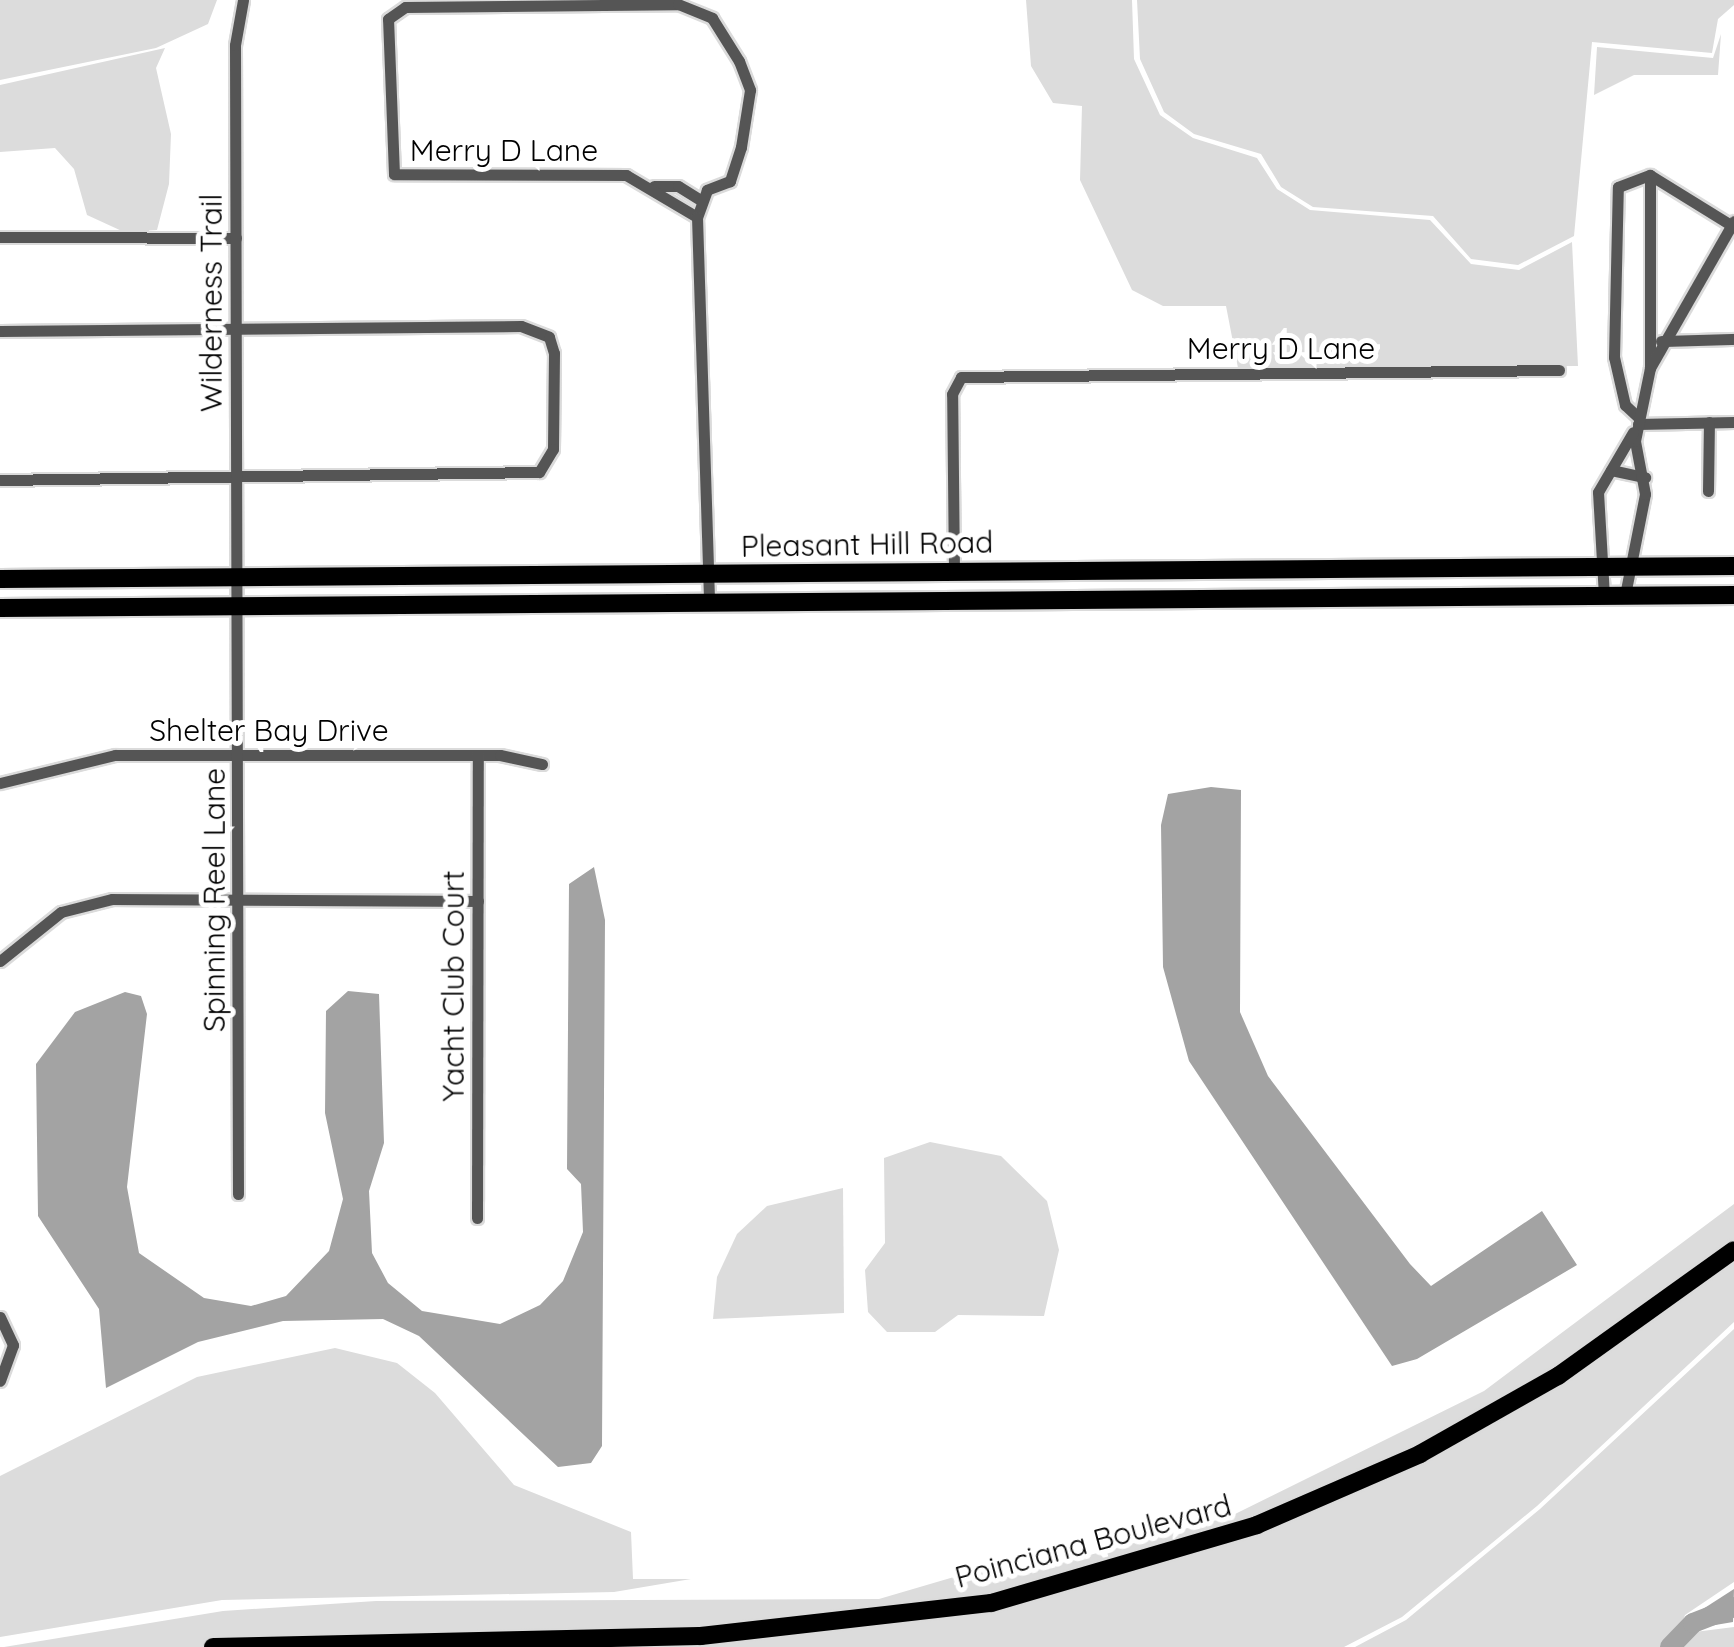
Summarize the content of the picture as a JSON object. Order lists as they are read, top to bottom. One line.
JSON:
{"streets":{"main road":["Pleasant Hill Road","Poinciana Boulevard"],"street":["Merry D Lane","Wilderness Trail","Shelter Bay Drive","Spinning Reel Lane","Yacht Club Court"]},"crossings":[["Merry D Lane","Pleasant Hill Road"],["Wilderness Trail","Pleasant Hill Road"],["Wilderness Trail","Spinning Reel Lane"],["Pleasant Hill Road","Spinning Reel Lane"],["Shelter Bay Drive","Spinning Reel Lane"],["Shelter Bay Drive","Yacht Club Court"]]}
